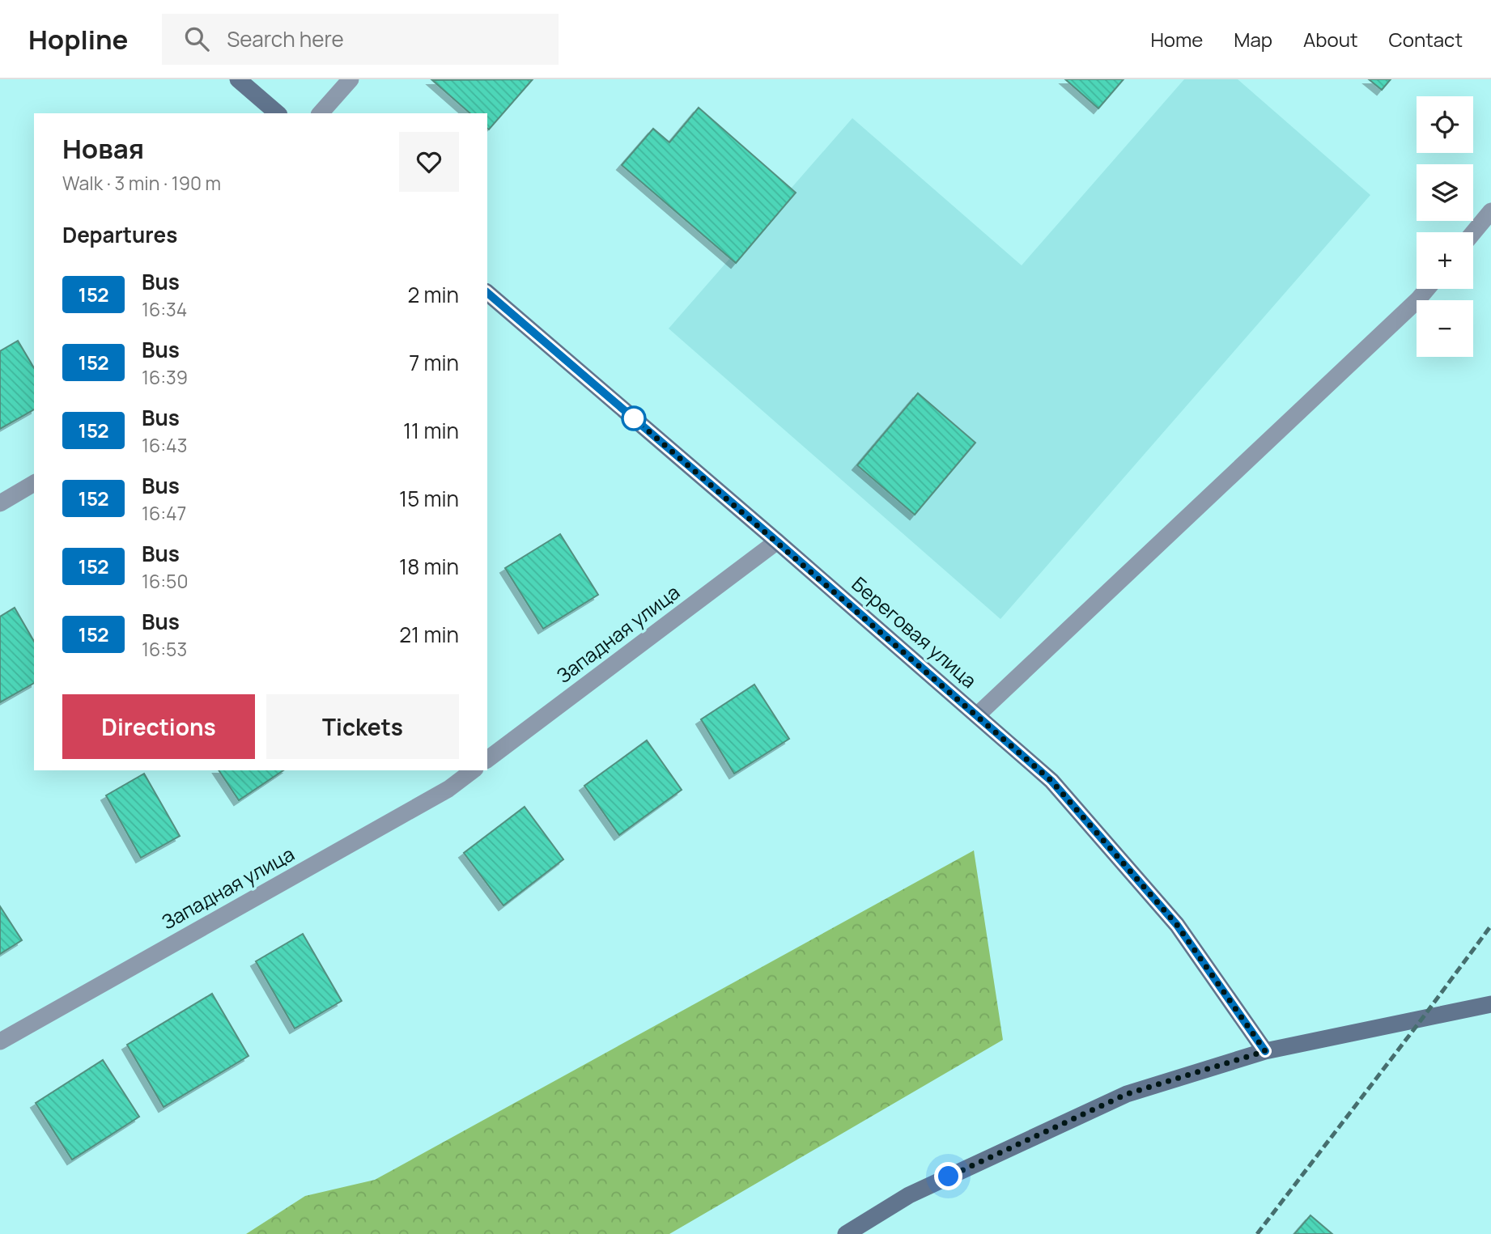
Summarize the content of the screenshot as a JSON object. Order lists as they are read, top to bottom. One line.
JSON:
{"streets":{"street":["Береговая улица","Западная улица"]},"crossings":[["Береговая улица","Западная улица"]],"lines":["bus line 152"],"page":{"header":"Hopline","search":"Search here","nav":["Home","Map","About","Contact"],"map_buttons":["+","−"],"heading":[["Новая","Walk · 3 min · 190 m"],"Departures"],"list":[{"mark":"152","name":"Bus","note":"16:34","value":"2 min"},{"mark":"152","name":"Bus","note":"16:39","value":"7 min"},{"mark":"152","name":"Bus","note":"16:43","value":"11 min"},{"mark":"152","name":"Bus","note":"16:47","value":"15 min"},{"mark":"152","name":"Bus","note":"16:50","value":"18 min"},{"mark":"152","name":"Bus","note":"16:53","value":"21 min"}],"buttons":["Directions","Tickets"]}}
